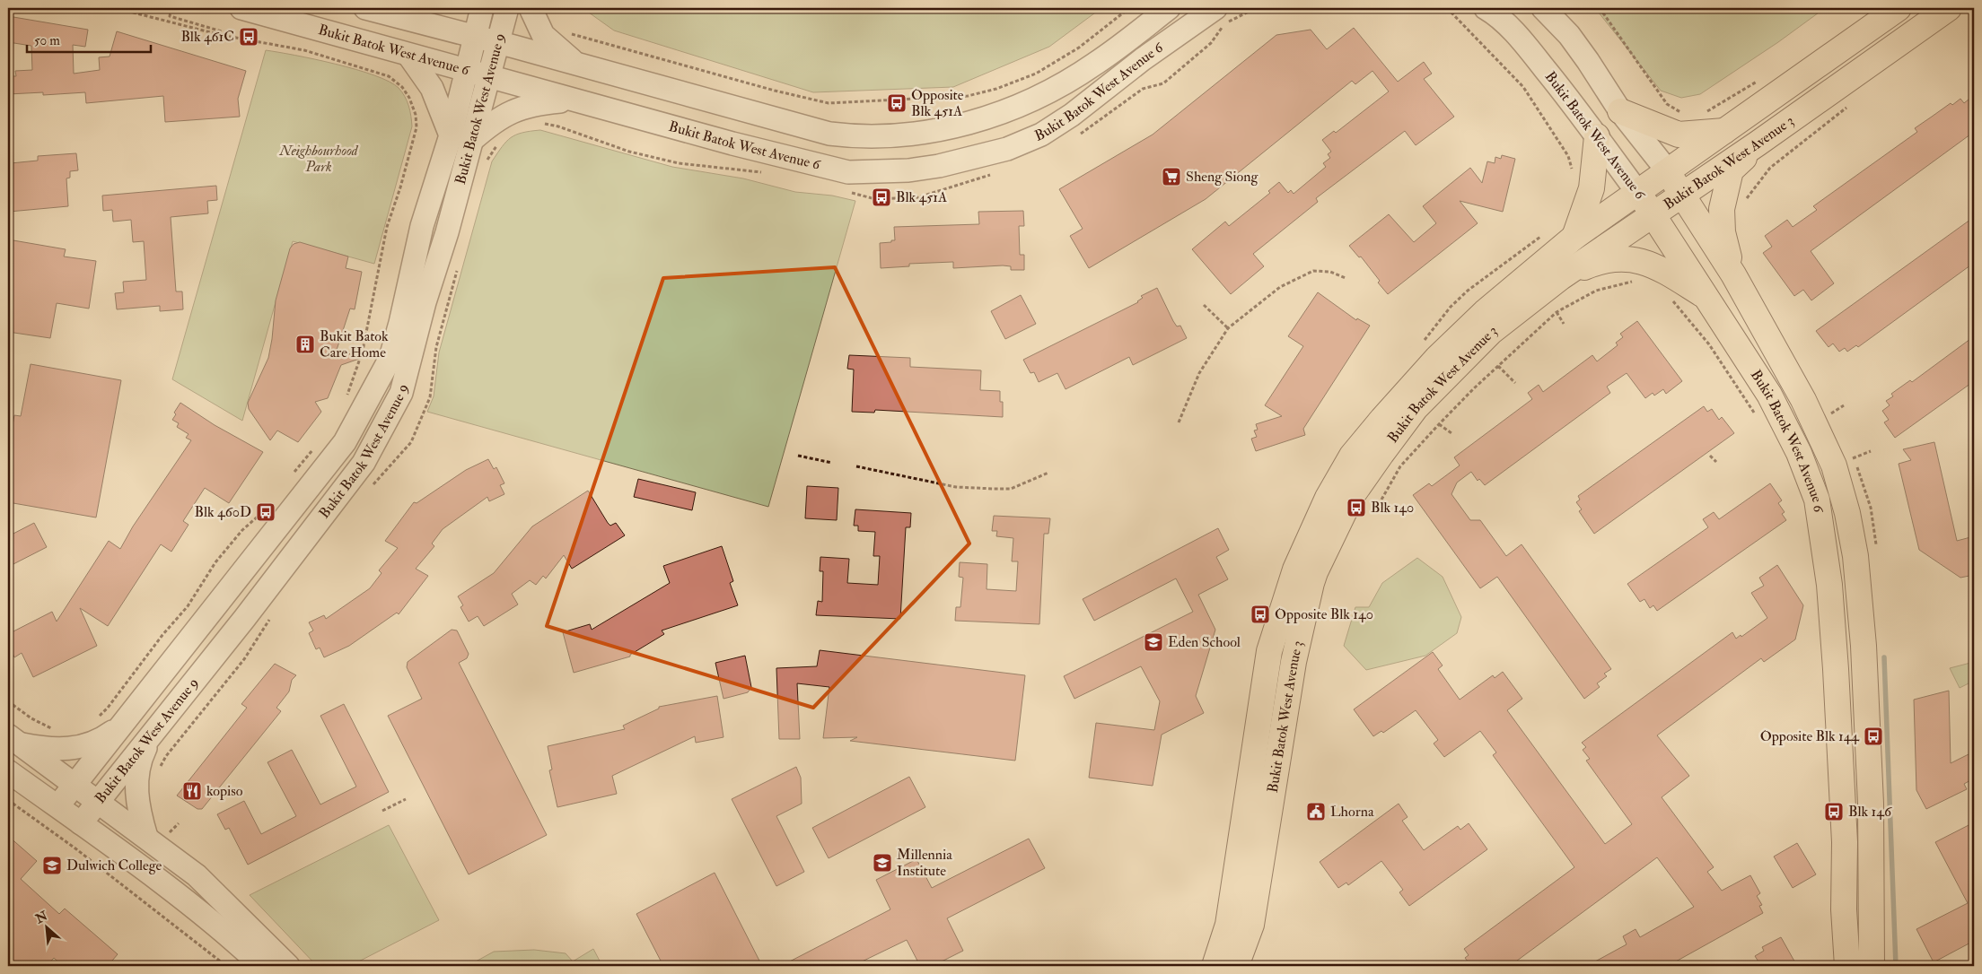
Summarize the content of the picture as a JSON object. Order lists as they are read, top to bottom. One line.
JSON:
{"streets":{"main road":["Bukit Batok West Avenue 6","Bukit Batok West Avenue 3"],"street":["Bukit Batok West Avenue 9"]},"crossings":[["Bukit Batok West Avenue 6","Bukit Batok West Avenue 9"],["Bukit Batok West Avenue 6","Bukit Batok West Avenue 3"]],"parks":["Neighbourhood Park"],"places":{"bus stop":["Blk 461C","Opposite Blk 451A","Blk 451A","Blk 140","Blk 460D","Opposite Blk 140","Opposite Blk 144","Blk 146"],"supermarket":["Sheng Siong"],"building":["Bukit Batok Care Home"],"school or university":["Eden School","Millennia Institute","Dulwich College"],"restaurant":["kopiso"],"public building":["Lhorna"]},"scale_bar":"50 m","north":"top left"}
